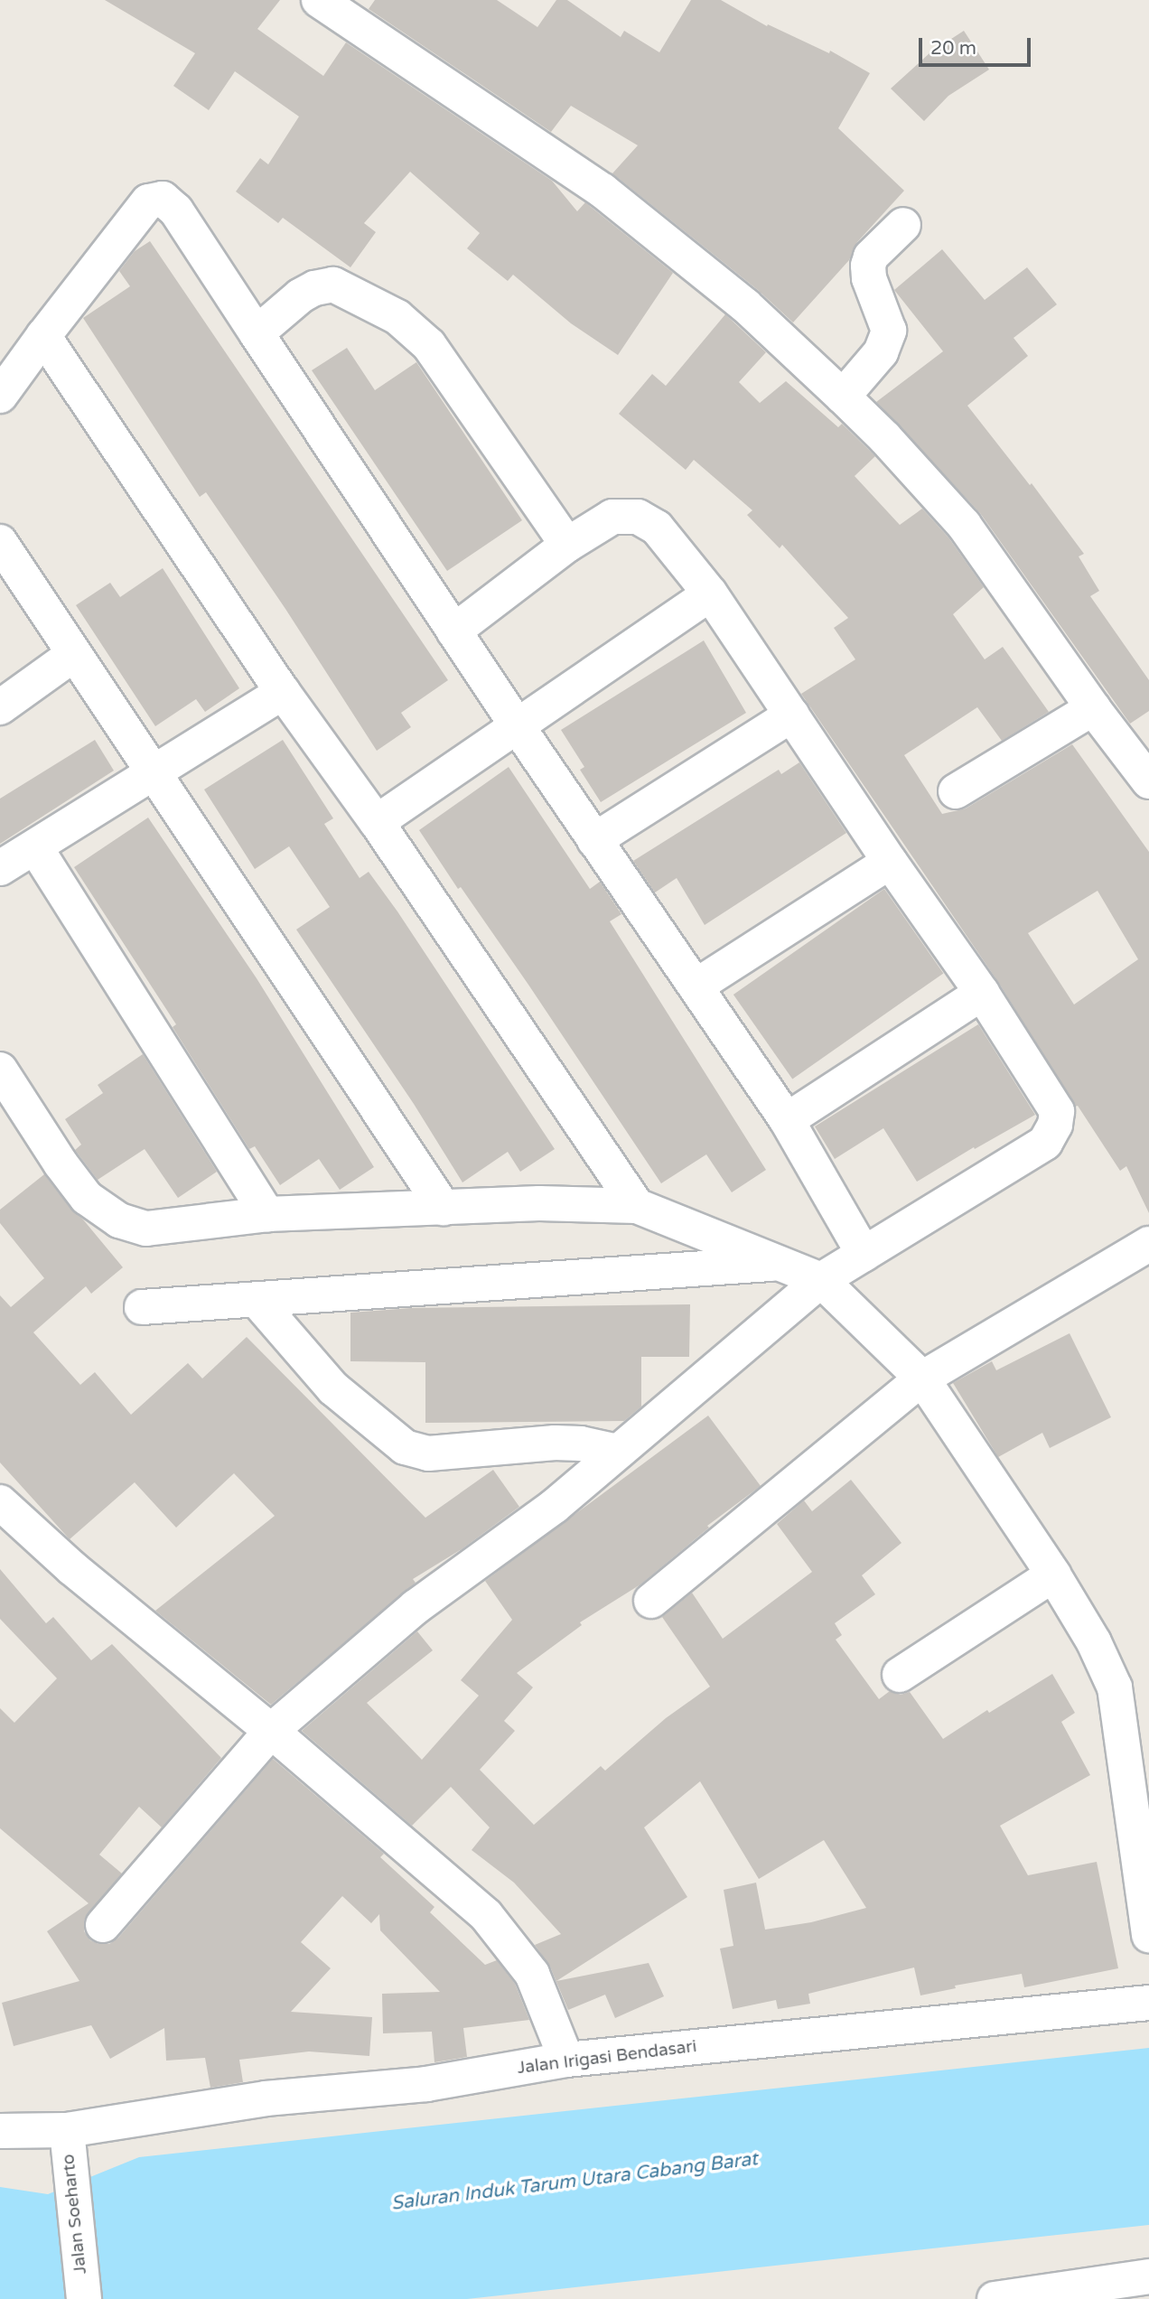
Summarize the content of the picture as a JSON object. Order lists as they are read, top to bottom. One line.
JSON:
{"streets":{"street":["Jalan Irigasi Bendasari","Jalan Soeharto"]},"crossings":[["Jalan Irigasi Bendasari","Jalan Soeharto"]],"water":["Saluran Induk Tarum Utara Cabang Barat"],"scale_bar":"20 m"}
